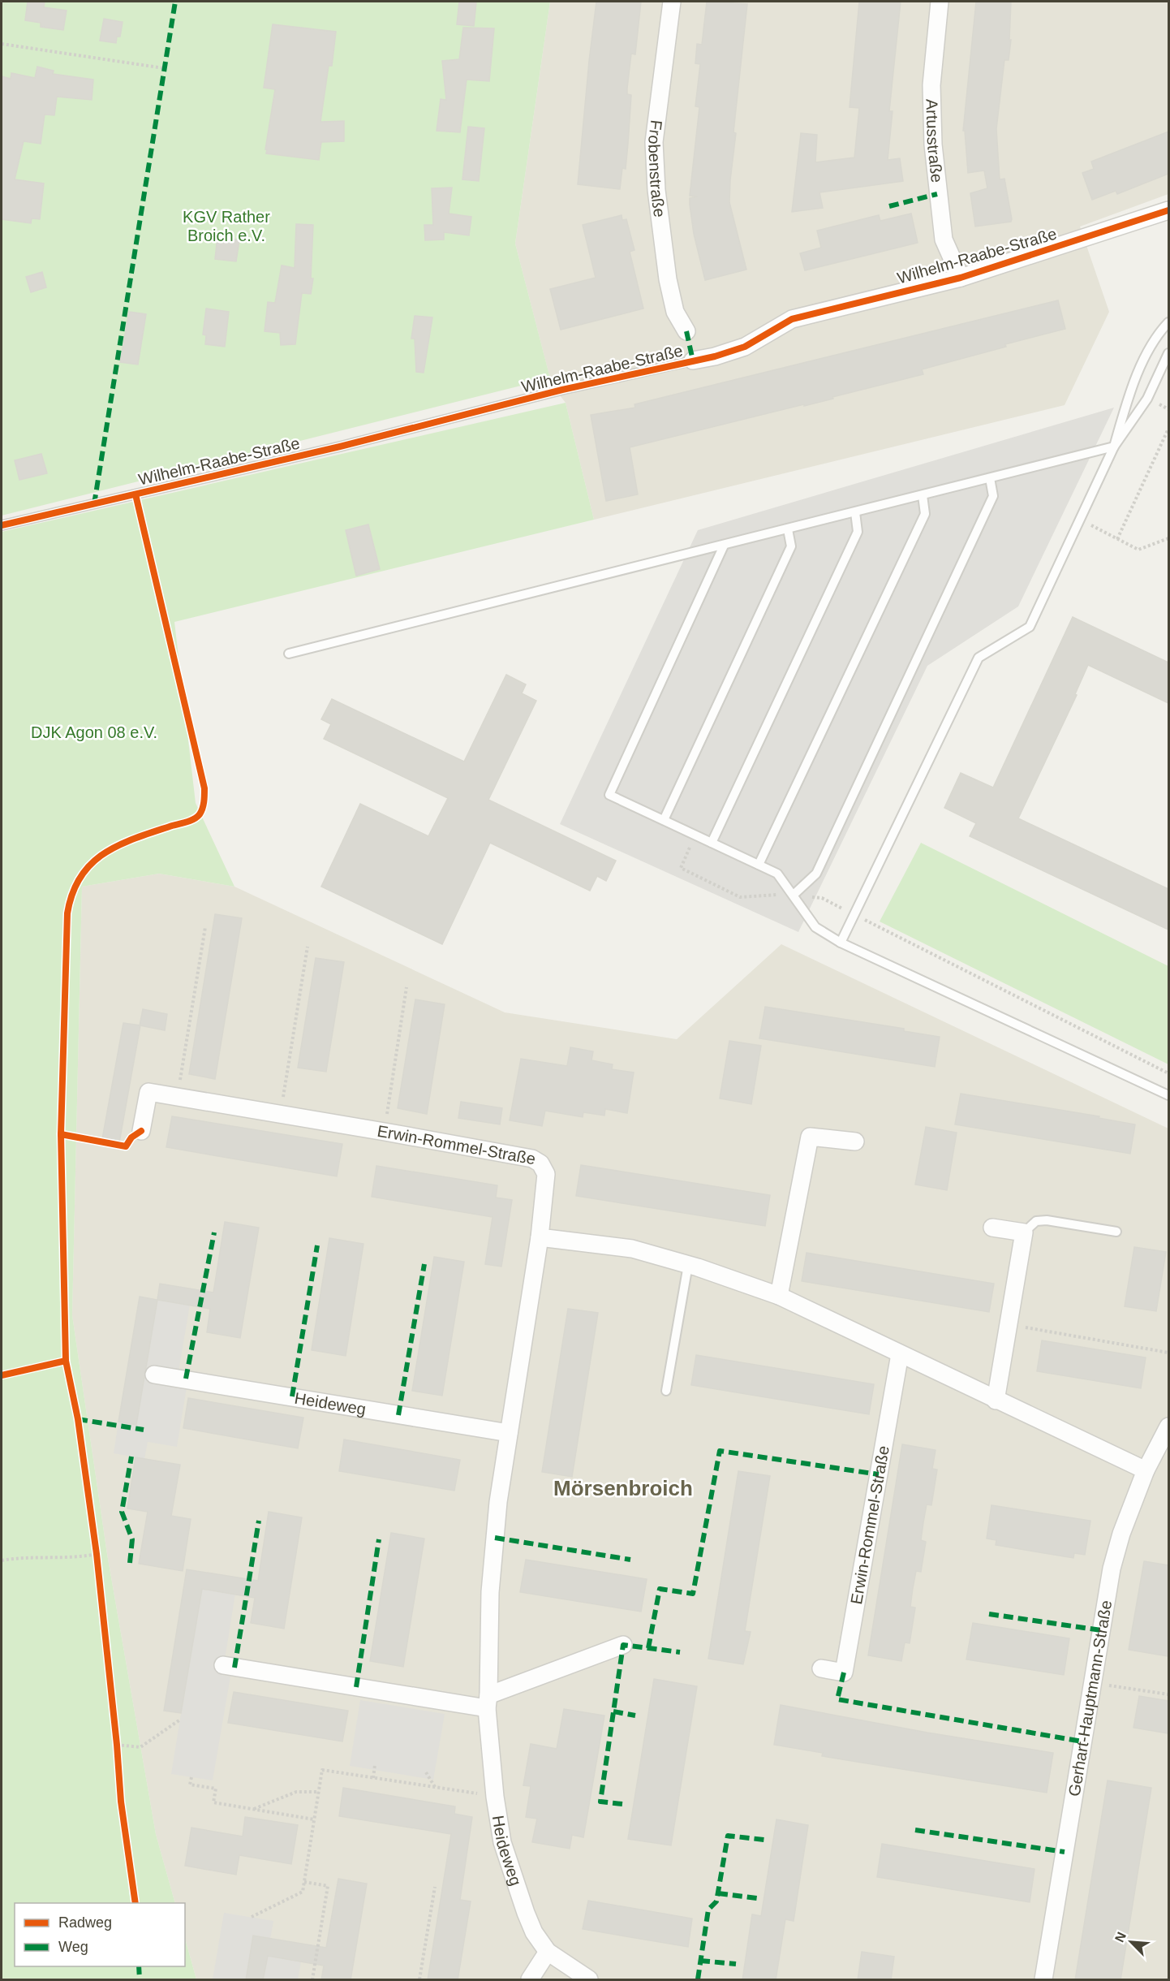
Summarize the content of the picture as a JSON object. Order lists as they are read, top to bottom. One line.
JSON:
{"streets":{"street":["Artusstraße","Frobenstraße","Wilhelm-Raabe-Straße","Erwin-Rommel-Straße","Heideweg","Gerhart-Hauptmann-Straße"]},"crossings":[["Artusstraße","Wilhelm-Raabe-Straße"],["Erwin-Rommel-Straße","Heideweg"]],"districts":["Mörsenbroich"],"parks":["KGV Rather Broich e.V.","DJK Agon 08 e.V."],"legend":["Radweg","Weg"],"north":"top left"}
